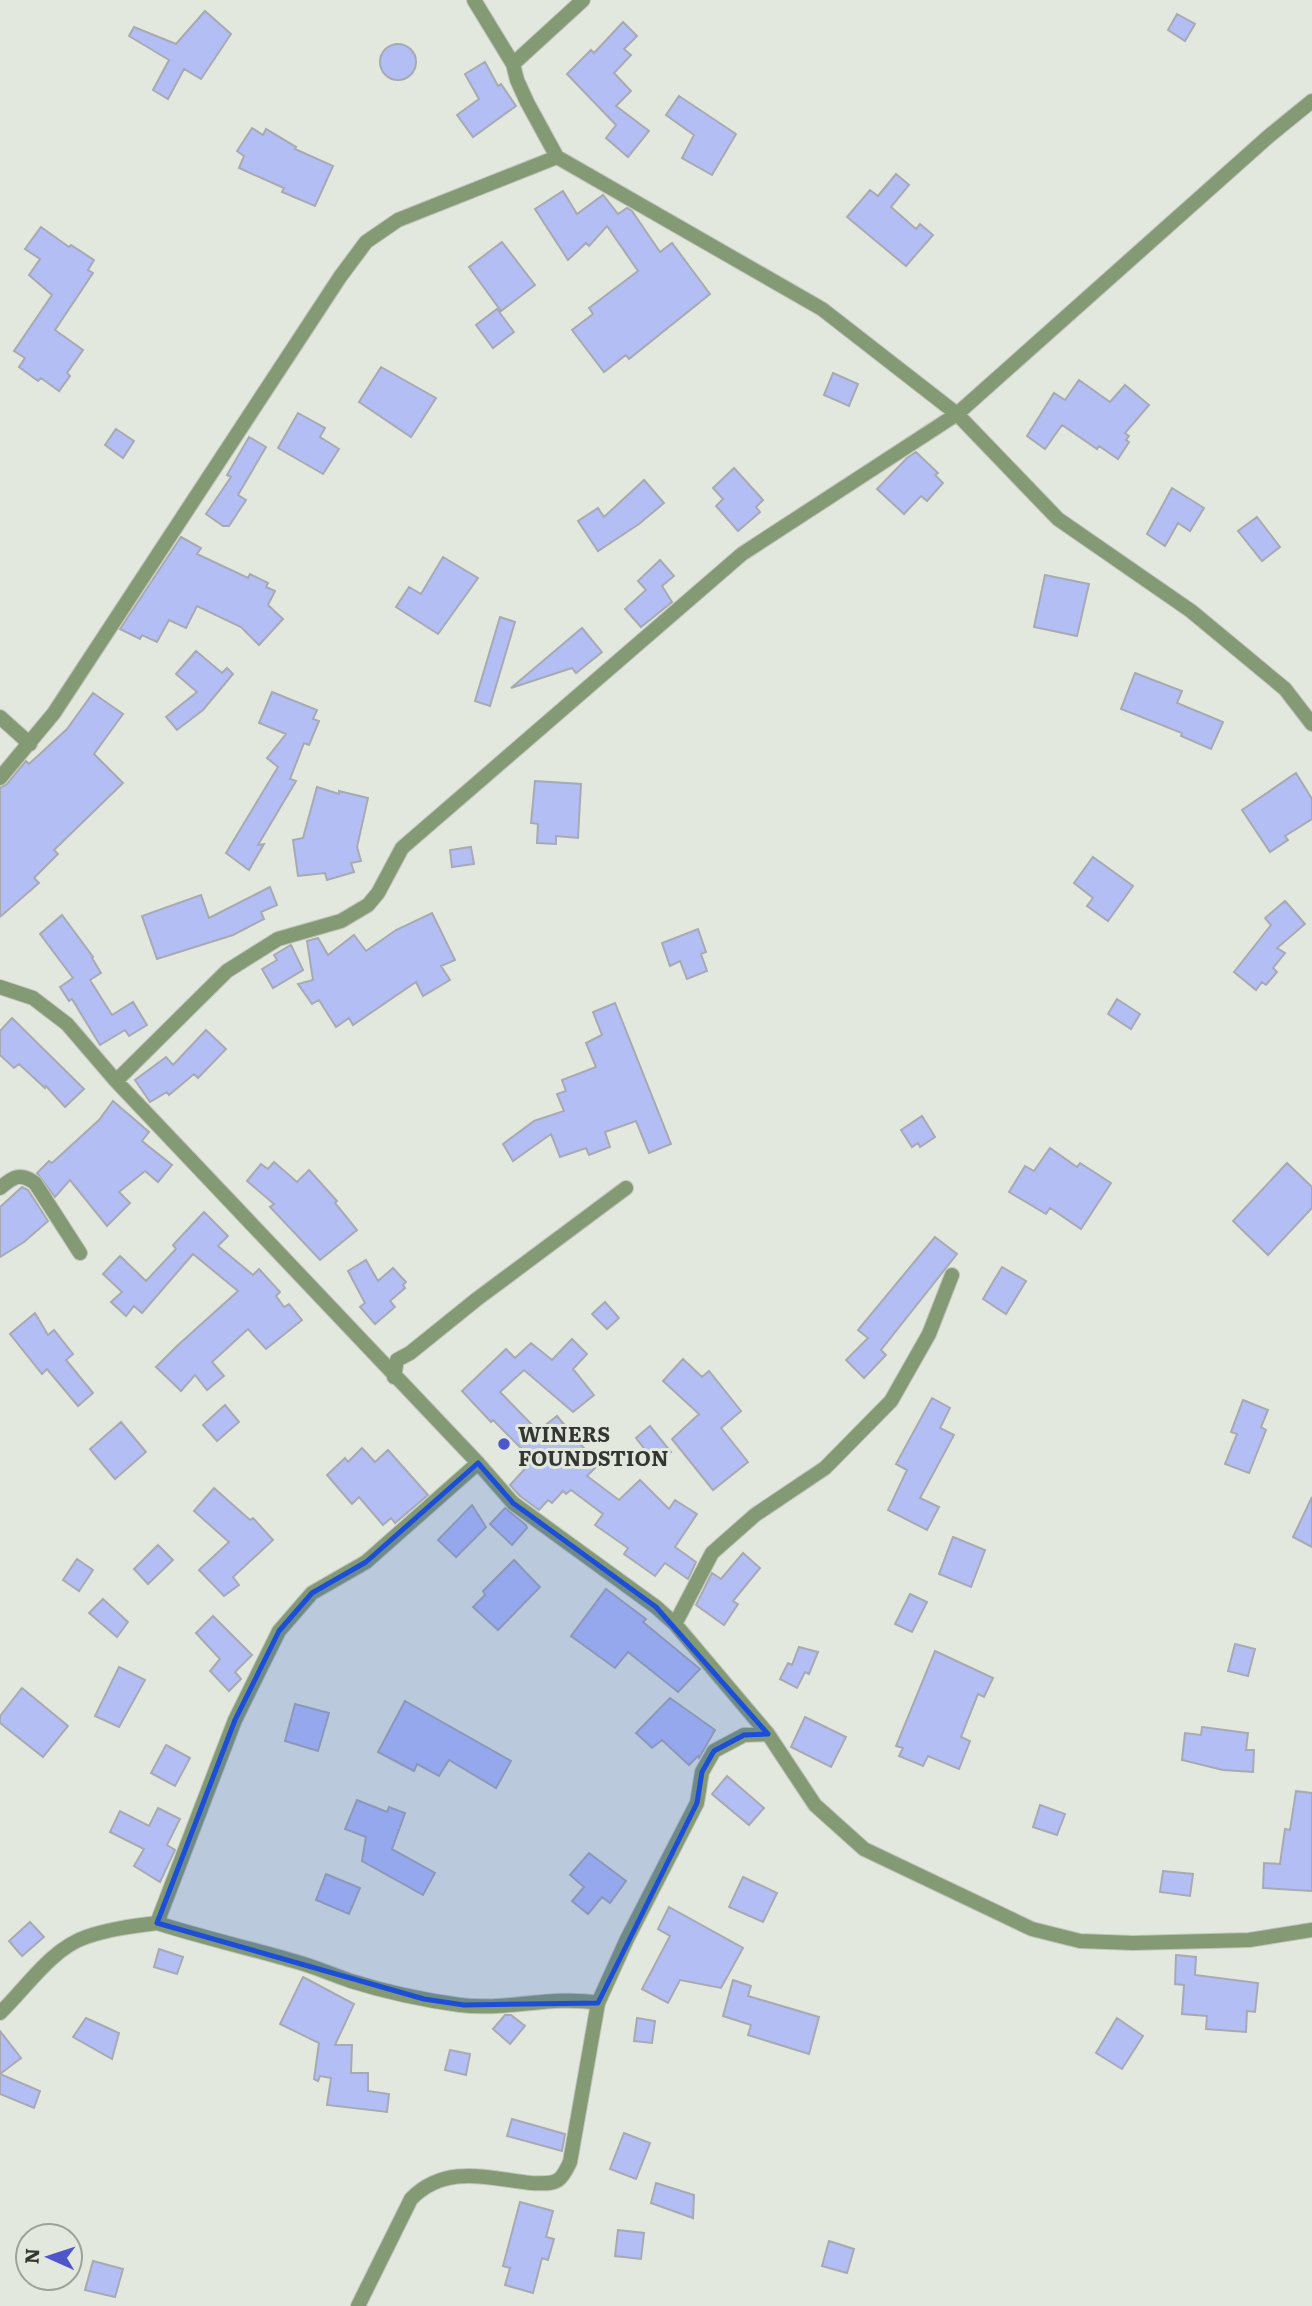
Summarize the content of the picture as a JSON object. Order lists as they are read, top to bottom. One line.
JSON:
{"places":["WINERS FOUNDSTION"],"north":"left"}
